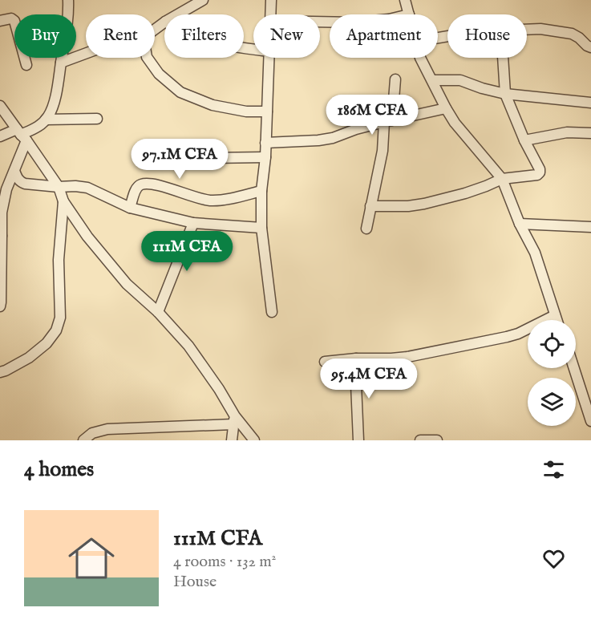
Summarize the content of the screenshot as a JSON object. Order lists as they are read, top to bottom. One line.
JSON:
{"page":{"chip":["Buy","Rent","Filters","New","Apartment","House"],"price":["186M CFA","97.1M CFA","111M CFA","95.4M CFA"],"heading":"4 homes","list":[{"name":"111M CFA","note":"4 rooms · 132 m² · House"}]}}
